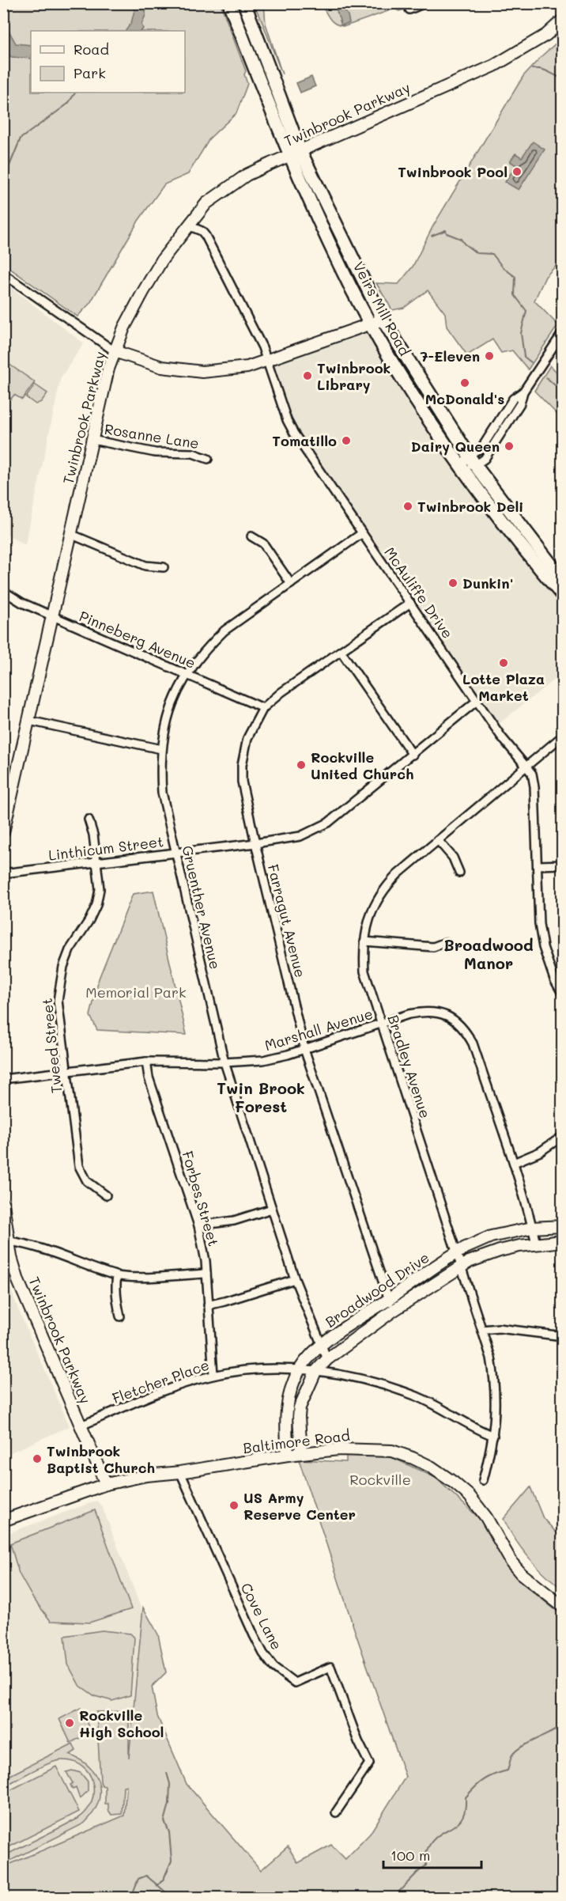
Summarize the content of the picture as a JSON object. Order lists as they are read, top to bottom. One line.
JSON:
{"streets":{"main road":["Veirs Mill Road"],"street":["Twinbrook Parkway","Rosanne Lane","McAuliffe Drive","Pinneberg Avenue","Linthicum Street","Gruenther Avenue","Farragut Avenue","Marshall Avenue","Tweed Street","Bradley Avenue","Forbes Street","Broadwood Drive","Fletcher Place","Baltimore Road","Cove Lane"]},"crossings":[["Twinbrook Parkway","Veirs Mill Road"],["Twinbrook Parkway","Rosanne Lane"],["Twinbrook Parkway","McAuliffe Drive"],["Twinbrook Parkway","Pinneberg Avenue"],["Twinbrook Parkway","Fletcher Place"],["Twinbrook Parkway","Baltimore Road"],["McAuliffe Drive","Linthicum Street"],["McAuliffe Drive","Gruenther Avenue"],["McAuliffe Drive","Farragut Avenue"],["McAuliffe Drive","Bradley Avenue"],["Pinneberg Avenue","Gruenther Avenue"],["Pinneberg Avenue","Farragut Avenue"],["Linthicum Street","Gruenther Avenue"],["Linthicum Street","Farragut Avenue"],["Linthicum Street","Tweed Street"],["Gruenther Avenue","Marshall Avenue"],["Gruenther Avenue","Broadwood Drive"],["Farragut Avenue","Marshall Avenue"],["Farragut Avenue","Broadwood Drive"],["Marshall Avenue","Tweed Street"],["Marshall Avenue","Bradley Avenue"],["Marshall Avenue","Forbes Street"],["Marshall Avenue","Broadwood Drive"],["Bradley Avenue","Broadwood Drive"],["Bradley Avenue","Fletcher Place"],["Forbes Street","Fletcher Place"],["Broadwood Drive","Fletcher Place"],["Broadwood Drive","Baltimore Road"],["Baltimore Road","Cove Lane"]],"districts":["Broadwood Manor","Twin Brook Forest"],"parks":["Memorial Park","Rockville"],"places":["Twinbrook Pool","7-Eleven","Twinbrook Library","McDonald's","Tomatillo","Dairy Queen","Twinbrook Deli","Dunkin'","Lotte Plaza Market","Rockville United Church","Twinbrook Baptist Church","US Army Reserve Center","Rockville High School"],"legend":["Road","Park"],"scale_bar":"100 m"}
